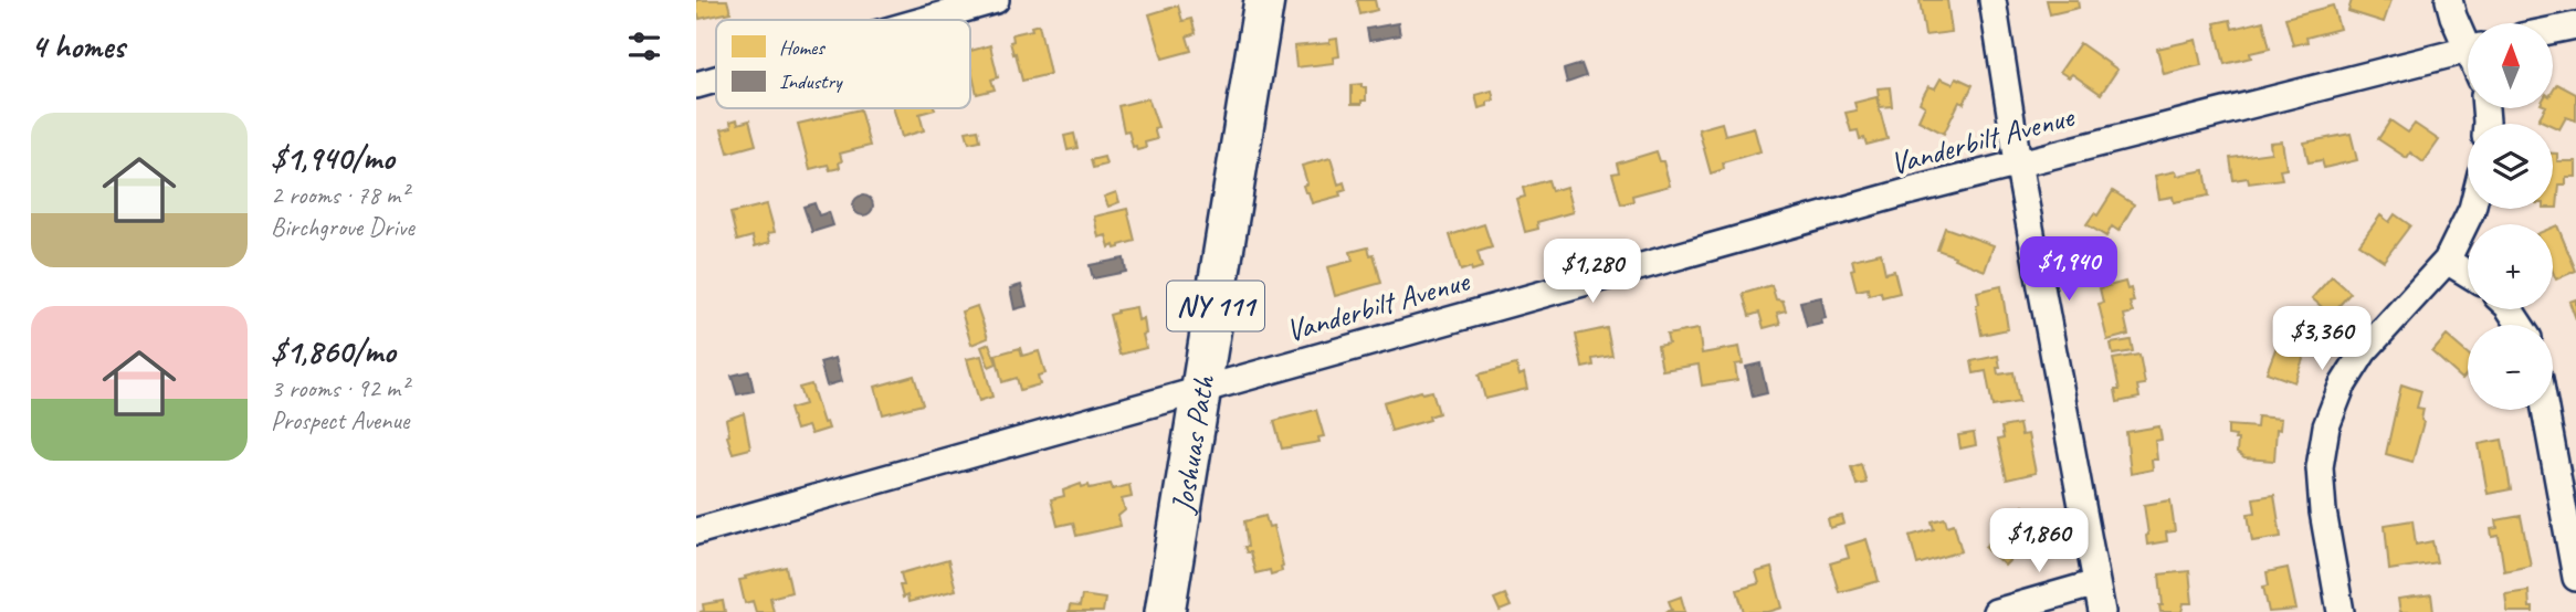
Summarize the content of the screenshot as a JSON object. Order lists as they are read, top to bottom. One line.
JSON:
{"streets":{"main road":["NY 111","Joshuas Path"],"street":["Vanderbilt Avenue"]},"crossings":[["Vanderbilt Avenue","Joshuas Path"]],"legend":["Homes","Industry"],"north":"top","page":{"heading":"4 homes","map_buttons":["+","−"],"list":[{"name":"$1,940/mo","note":"2 rooms · 78 m² · Birchgrove Drive"},{"name":"$1,860/mo","note":"3 rooms · 92 m² · Prospect Avenue"}],"price":["$1,940","$1,280","$3,360","$1,860"]}}
